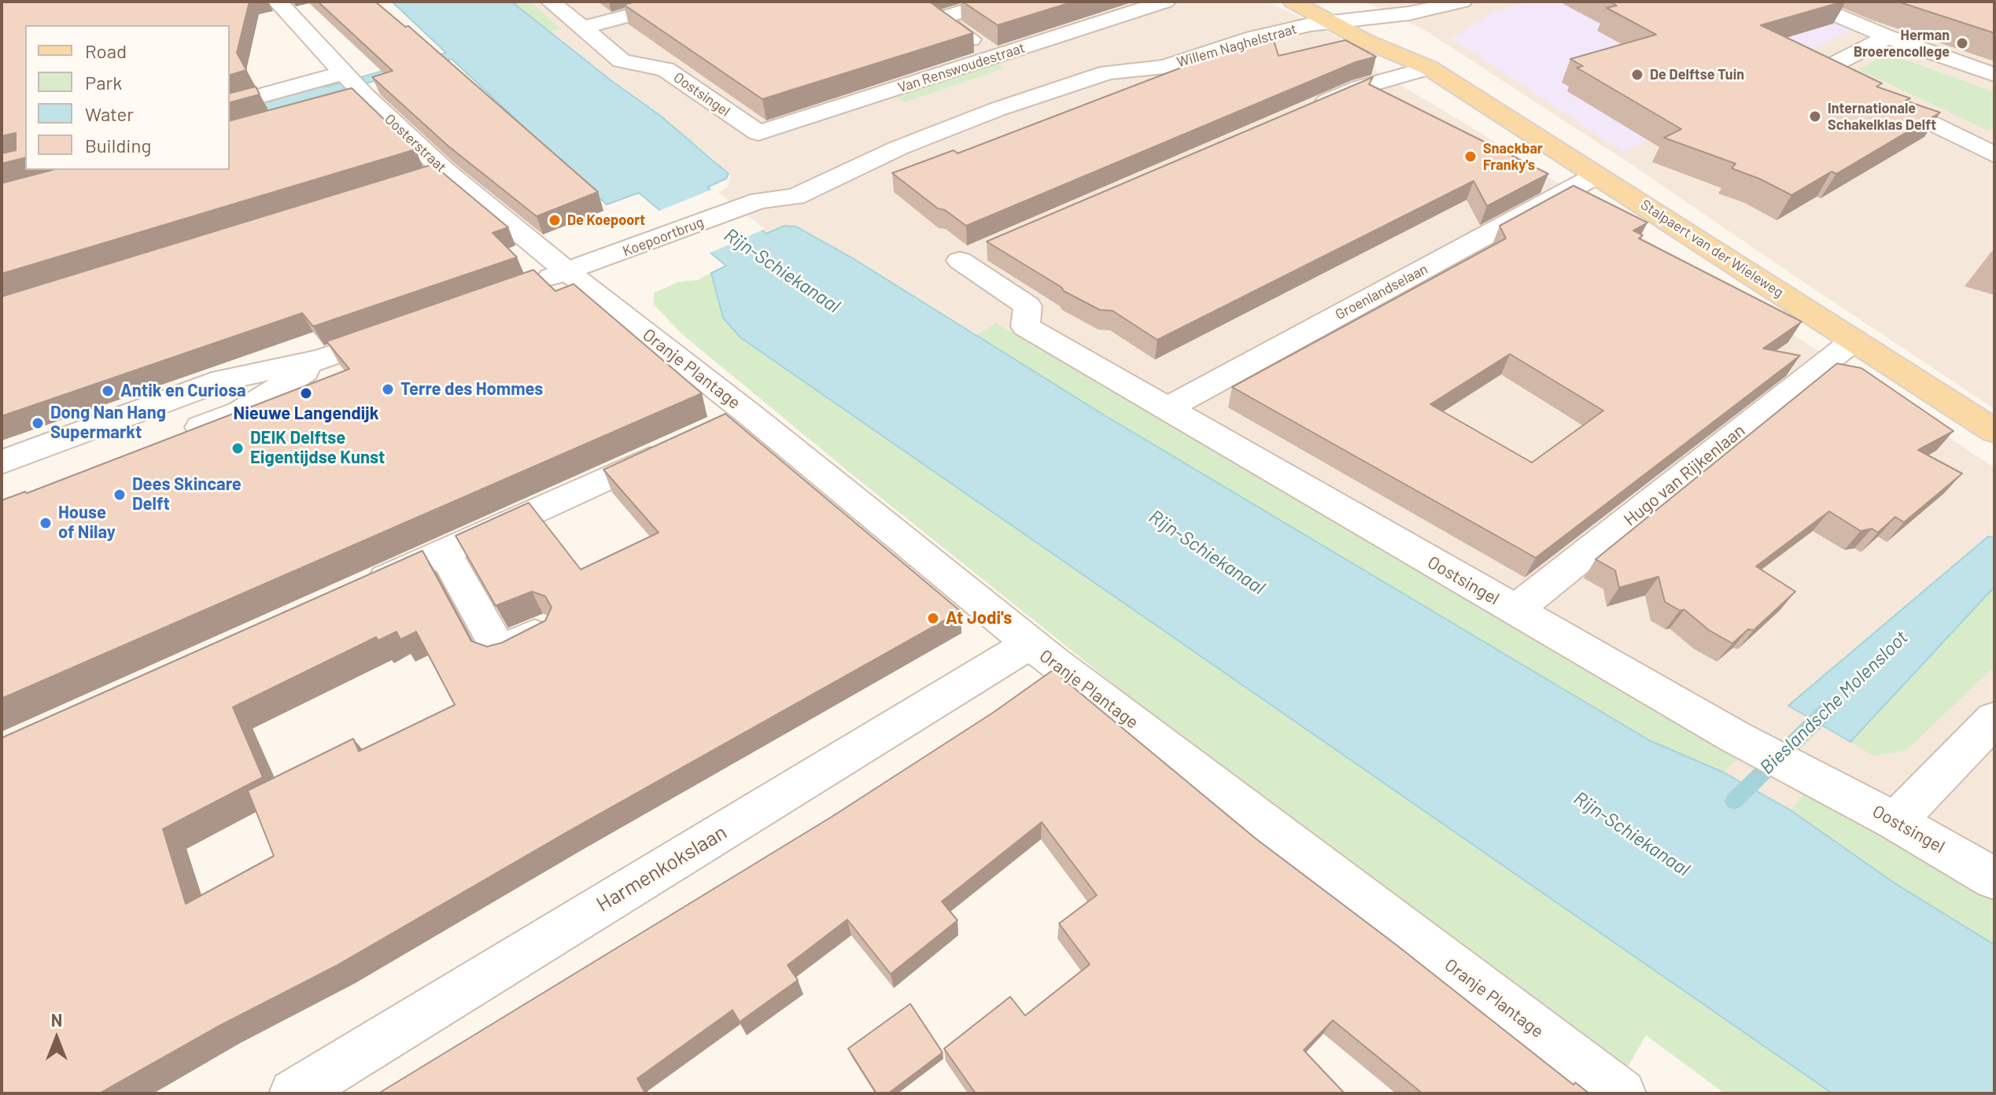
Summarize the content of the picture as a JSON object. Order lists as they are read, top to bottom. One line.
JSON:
{"streets":{"main road":["Stalpaert van der Wieleweg"],"street":["Willem Naghelstraat","Van Renswoudestraat","Oostsingel","Oosterstraat","Koepoortbrug","Groenlandselaan","Oranje Plantage","Hugo van Rijkenlaan","Harmenkokslaan"]},"crossings":[["Willem Naghelstraat","Koepoortbrug"],["Willem Naghelstraat","Stalpaert van der Wieleweg"],["Van Renswoudestraat","Oostsingel"],["Oostsingel","Groenlandselaan"],["Oostsingel","Hugo van Rijkenlaan"],["Oosterstraat","Koepoortbrug"],["Oosterstraat","Oranje Plantage"],["Koepoortbrug","Oranje Plantage"],["Stalpaert van der Wieleweg","Groenlandselaan"],["Stalpaert van der Wieleweg","Hugo van Rijkenlaan"],["Oranje Plantage","Harmenkokslaan"]],"water":["Rijn-Schiekanaal","Bieslandsche Molensloot"],"places":["Herman Broerencollege","De Delftse Tuin","Internationale Schakelklas Delft","Snackbar Franky's","De Koepoort","Terre des Hommes","Antik en Curiosa","Nieuwe Langendijk","Dong Nan Hang Supermarkt","DEIK Delftse Eigentijdse Kunst","Dees Skincare Delft","House of Nilay","At Jodi's"],"legend":["Road","Park","Water","Building"],"north":"top"}
